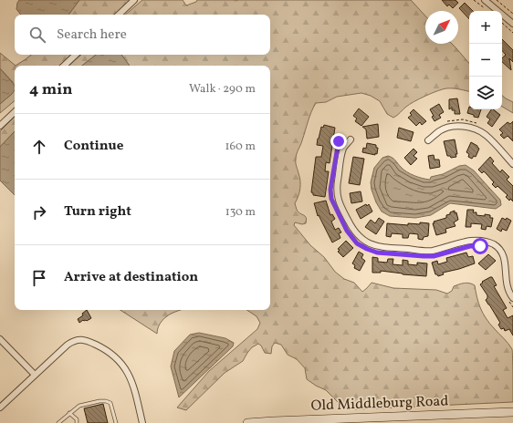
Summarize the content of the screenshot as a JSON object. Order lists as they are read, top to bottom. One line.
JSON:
{"streets":{"main road":["Old Middleburg Road"]},"north":"top right","page":{"map_buttons":["+","−"],"search":"Search here","heading":["4 min","Walk · 290 m"],"list":[["Continue","160 m"],["Turn right","130 m"],"Arrive at destination"]}}
